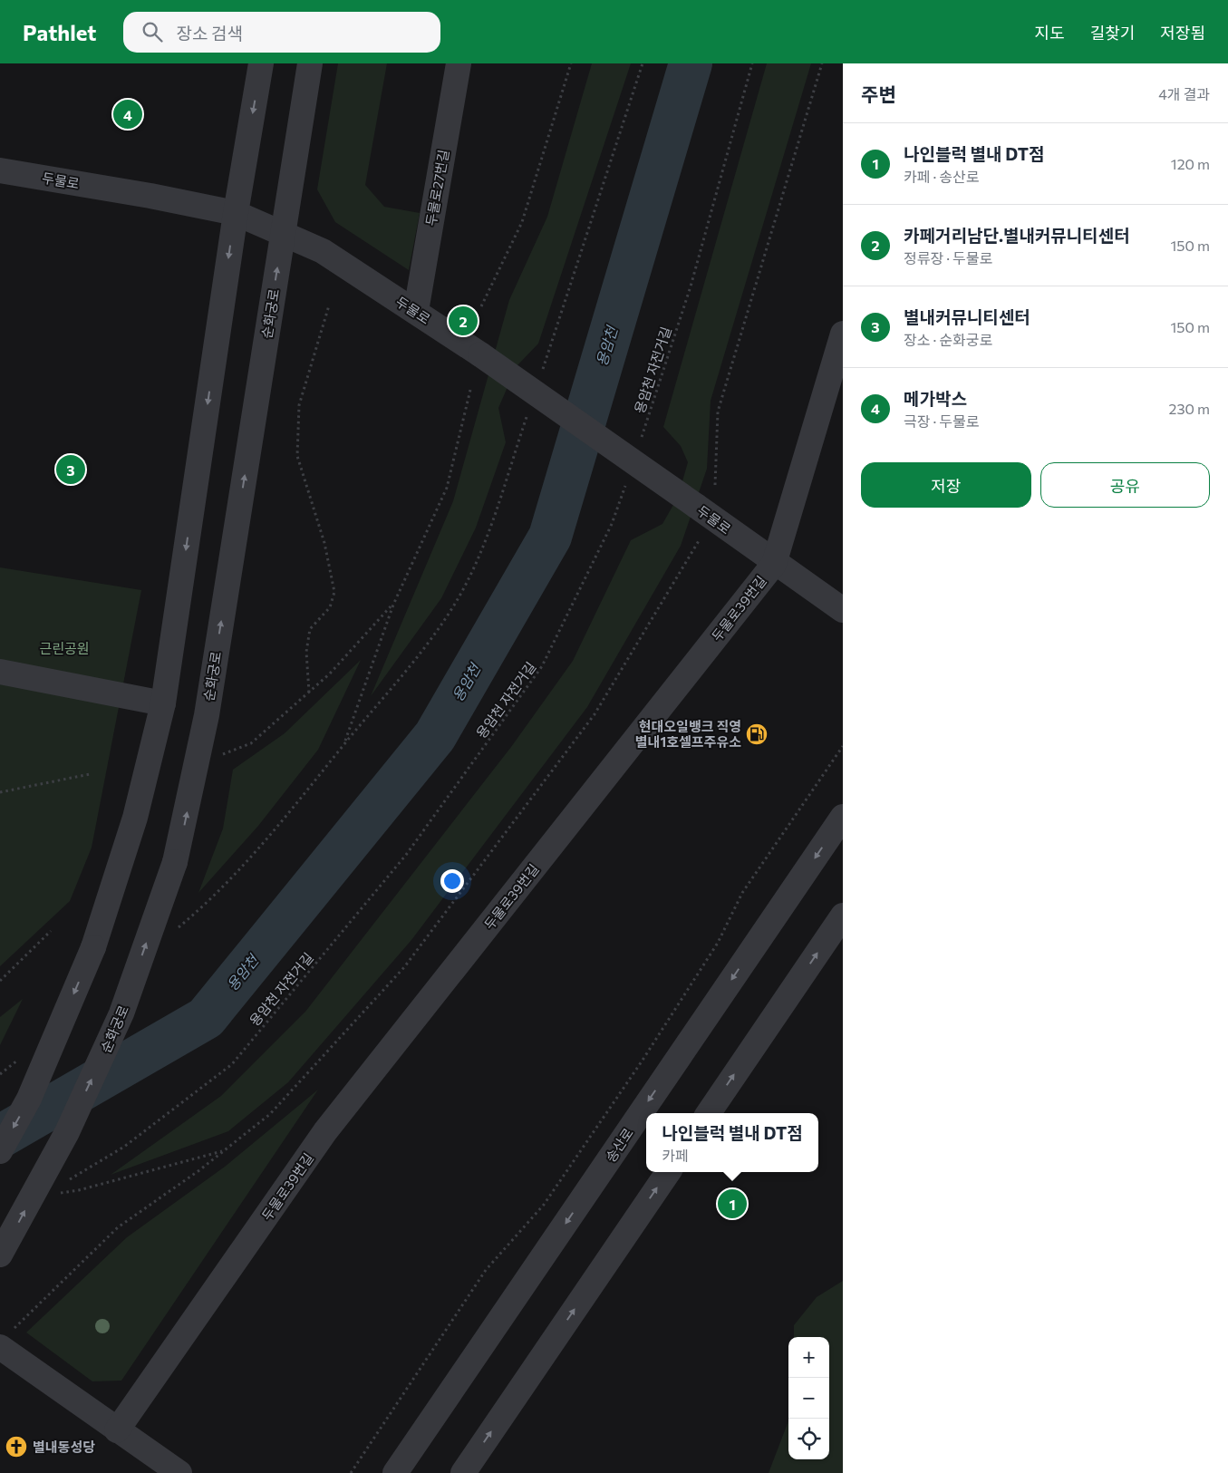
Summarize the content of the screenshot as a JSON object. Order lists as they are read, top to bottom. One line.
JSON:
{"streets":{"street":["두물로","두물로27번길","순화궁로","두물로39번길","송산로"],"path":["용암천 자전거길"]},"crossings":[["두물로","두물로27번길"],["두물로","순화궁로"],["두물로","두물로39번길"]],"water":["용암천"],"parks":["근린공원"],"places":{"fuel station":["현대오일뱅크 직영 별내1호셀프주유소"],"church":["별내동성당"]},"page":{"header":"Pathlet","search":"장소 검색","nav":["지도","길찾기","저장됨"],"heading":["주변","4개 결과"],"pins":["4","2","3","1"],"list":[{"mark":"1","name":"나인블럭 별내 DT점","note":"카페 · 송산로","value":"120 m"},{"mark":"2","name":"카페거리남단.별내커뮤니티센터","note":"정류장 · 두물로","value":"150 m"},{"mark":"3","name":"별내커뮤니티센터","note":"장소 · 순화궁로","value":"150 m"},{"mark":"4","name":"메가박스","note":"극장 · 두물로","value":"230 m"}],"buttons":["저장","공유"],"popup":["나인블럭 별내 DT점","카페"],"map_buttons":["+","−"]}}
